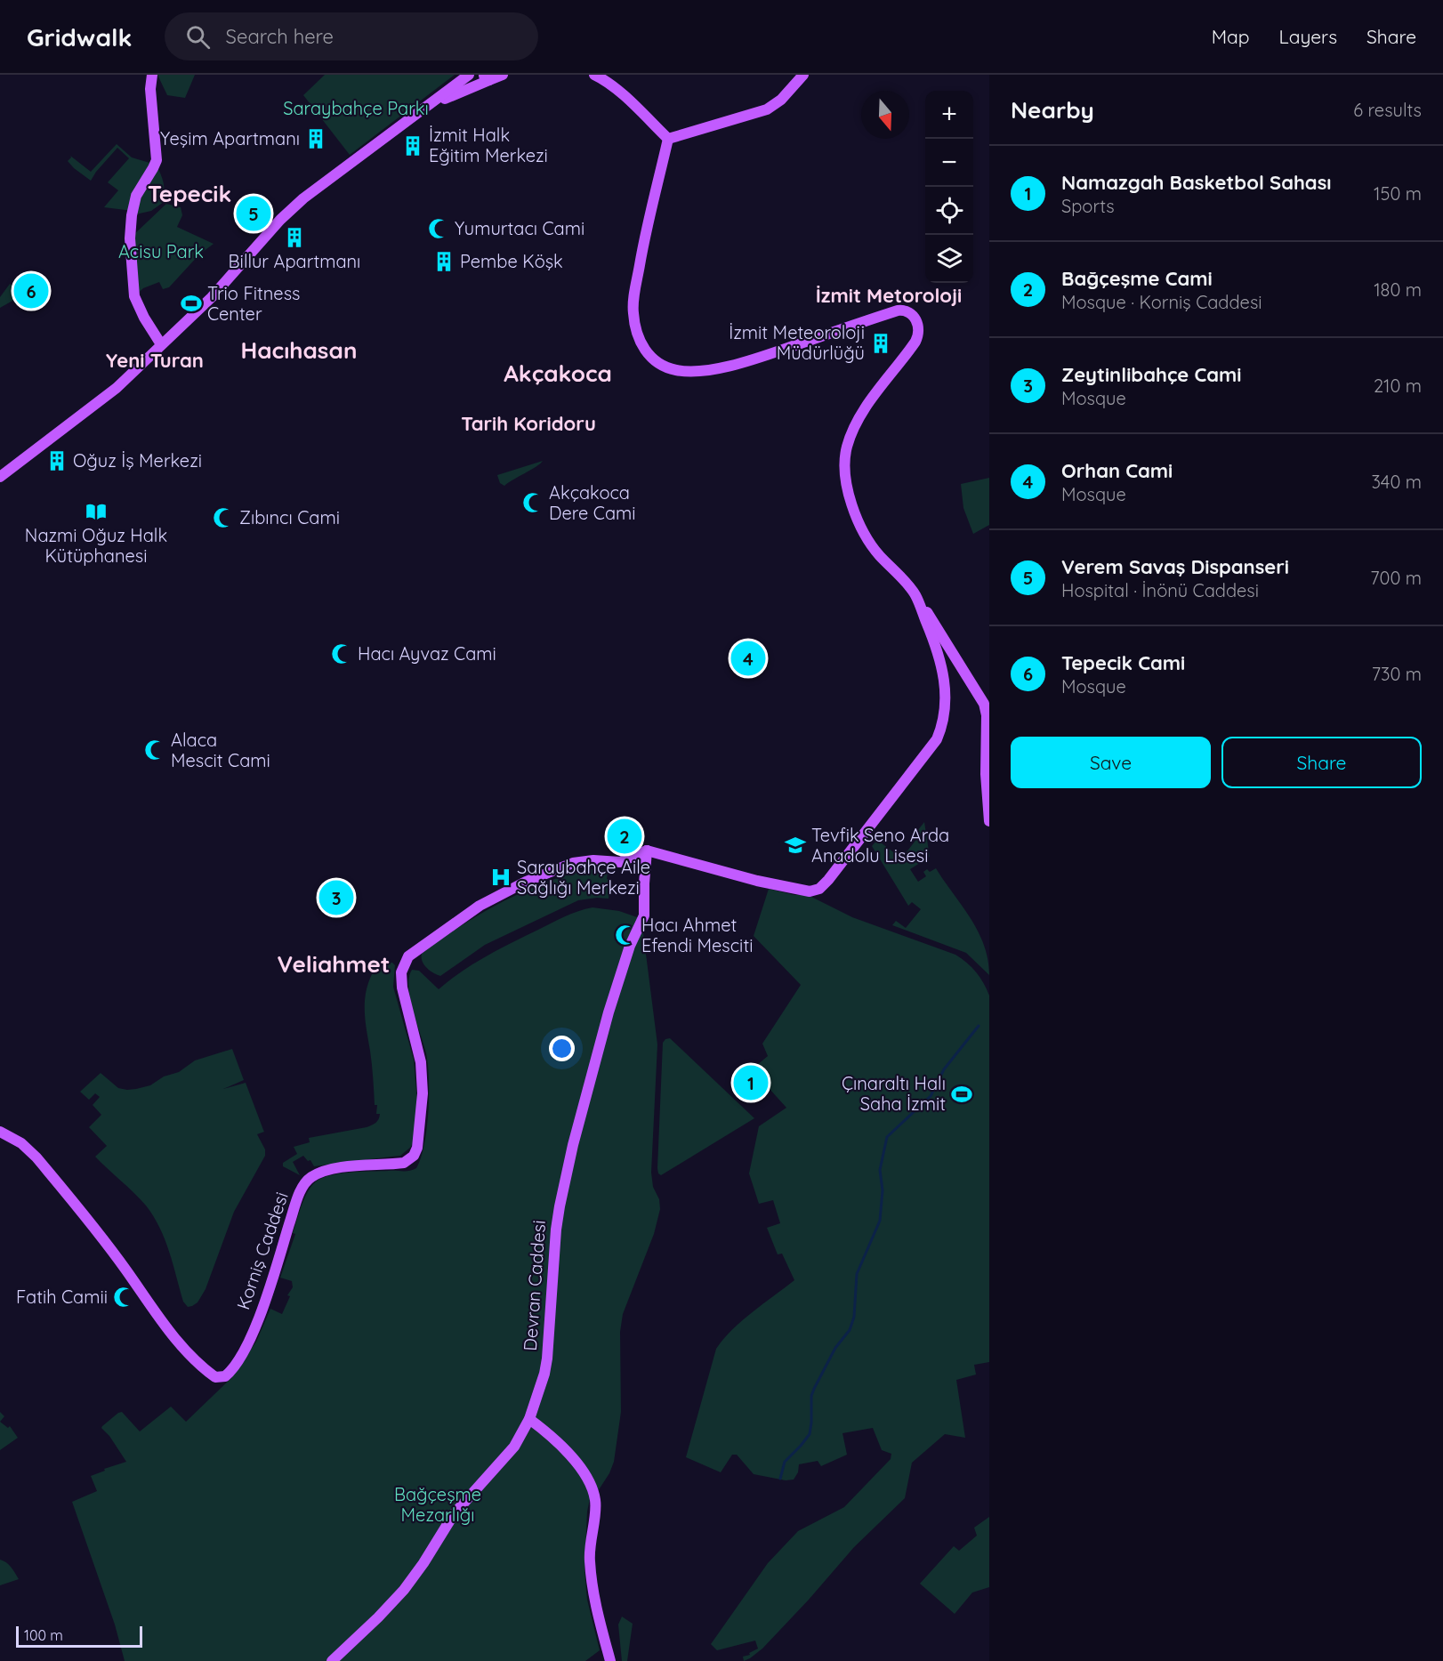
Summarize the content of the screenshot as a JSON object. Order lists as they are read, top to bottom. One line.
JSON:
{"streets":{"main road":["Korniş Caddesi","Devran Caddesi"]},"crossings":[["Korniş Caddesi","Devran Caddesi"]],"districts":["Tepecik","İzmit Metoroloji","Hacıhasan","Yeni Turan","Akçakoca","Tarih Koridoru","Veliahmet"],"parks":["Saraybahçe Parkı","Acisu Park","Bağçeşme Mezarlığı"],"places":{"building":["Yeşim Apartmanı","İzmit Halk Eğitim Merkezi","Billur Apartmanı","Pembe Köşk","İzmit Meteoroloji Müdürlüğü","Oğuz İş Merkezi"],"mosque":["Yumurtacı Cami","Akçakoca Dere Cami","Zıbıncı Cami","Hacı Ayvaz Cami","Alaca Mescit Cami","Hacı Ahmet Efendi Mesciti","Fatih Camii"],"sports":["Trio Fitness Center","Çınaraltı Halı Saha İzmit"],"library":["Nazmi Oğuz Halk Kütüphanesi"],"school or university":["Tevfik Seno Arda Anadolu Lisesi"],"hospital":["Saraybahçe Aile Sağlığı Merkezi"]},"scale_bar":"100 m","north":"bottom","page":{"header":"Gridwalk","search":"Search here","nav":["Map","Layers","Share"],"heading":["Nearby","6 results"],"map_buttons":["+","−"],"list":[{"mark":"1","name":"Namazgah Basketbol Sahası","note":"Sports","value":"150 m"},{"mark":"2","name":"Bağçeşme Cami","note":"Mosque · Korniş Caddesi","value":"180 m"},{"mark":"3","name":"Zeytinlibahçe Cami","note":"Mosque","value":"210 m"},{"mark":"4","name":"Orhan Cami","note":"Mosque","value":"340 m"},{"mark":"5","name":"Verem Savaş Dispanseri","note":"Hospital · İnönü Caddesi","value":"700 m"},{"mark":"6","name":"Tepecik Cami","note":"Mosque","value":"730 m"}],"pins":["5","6","4","2","3","1"],"buttons":["Save","Share"],"scale":"100 m"}}
